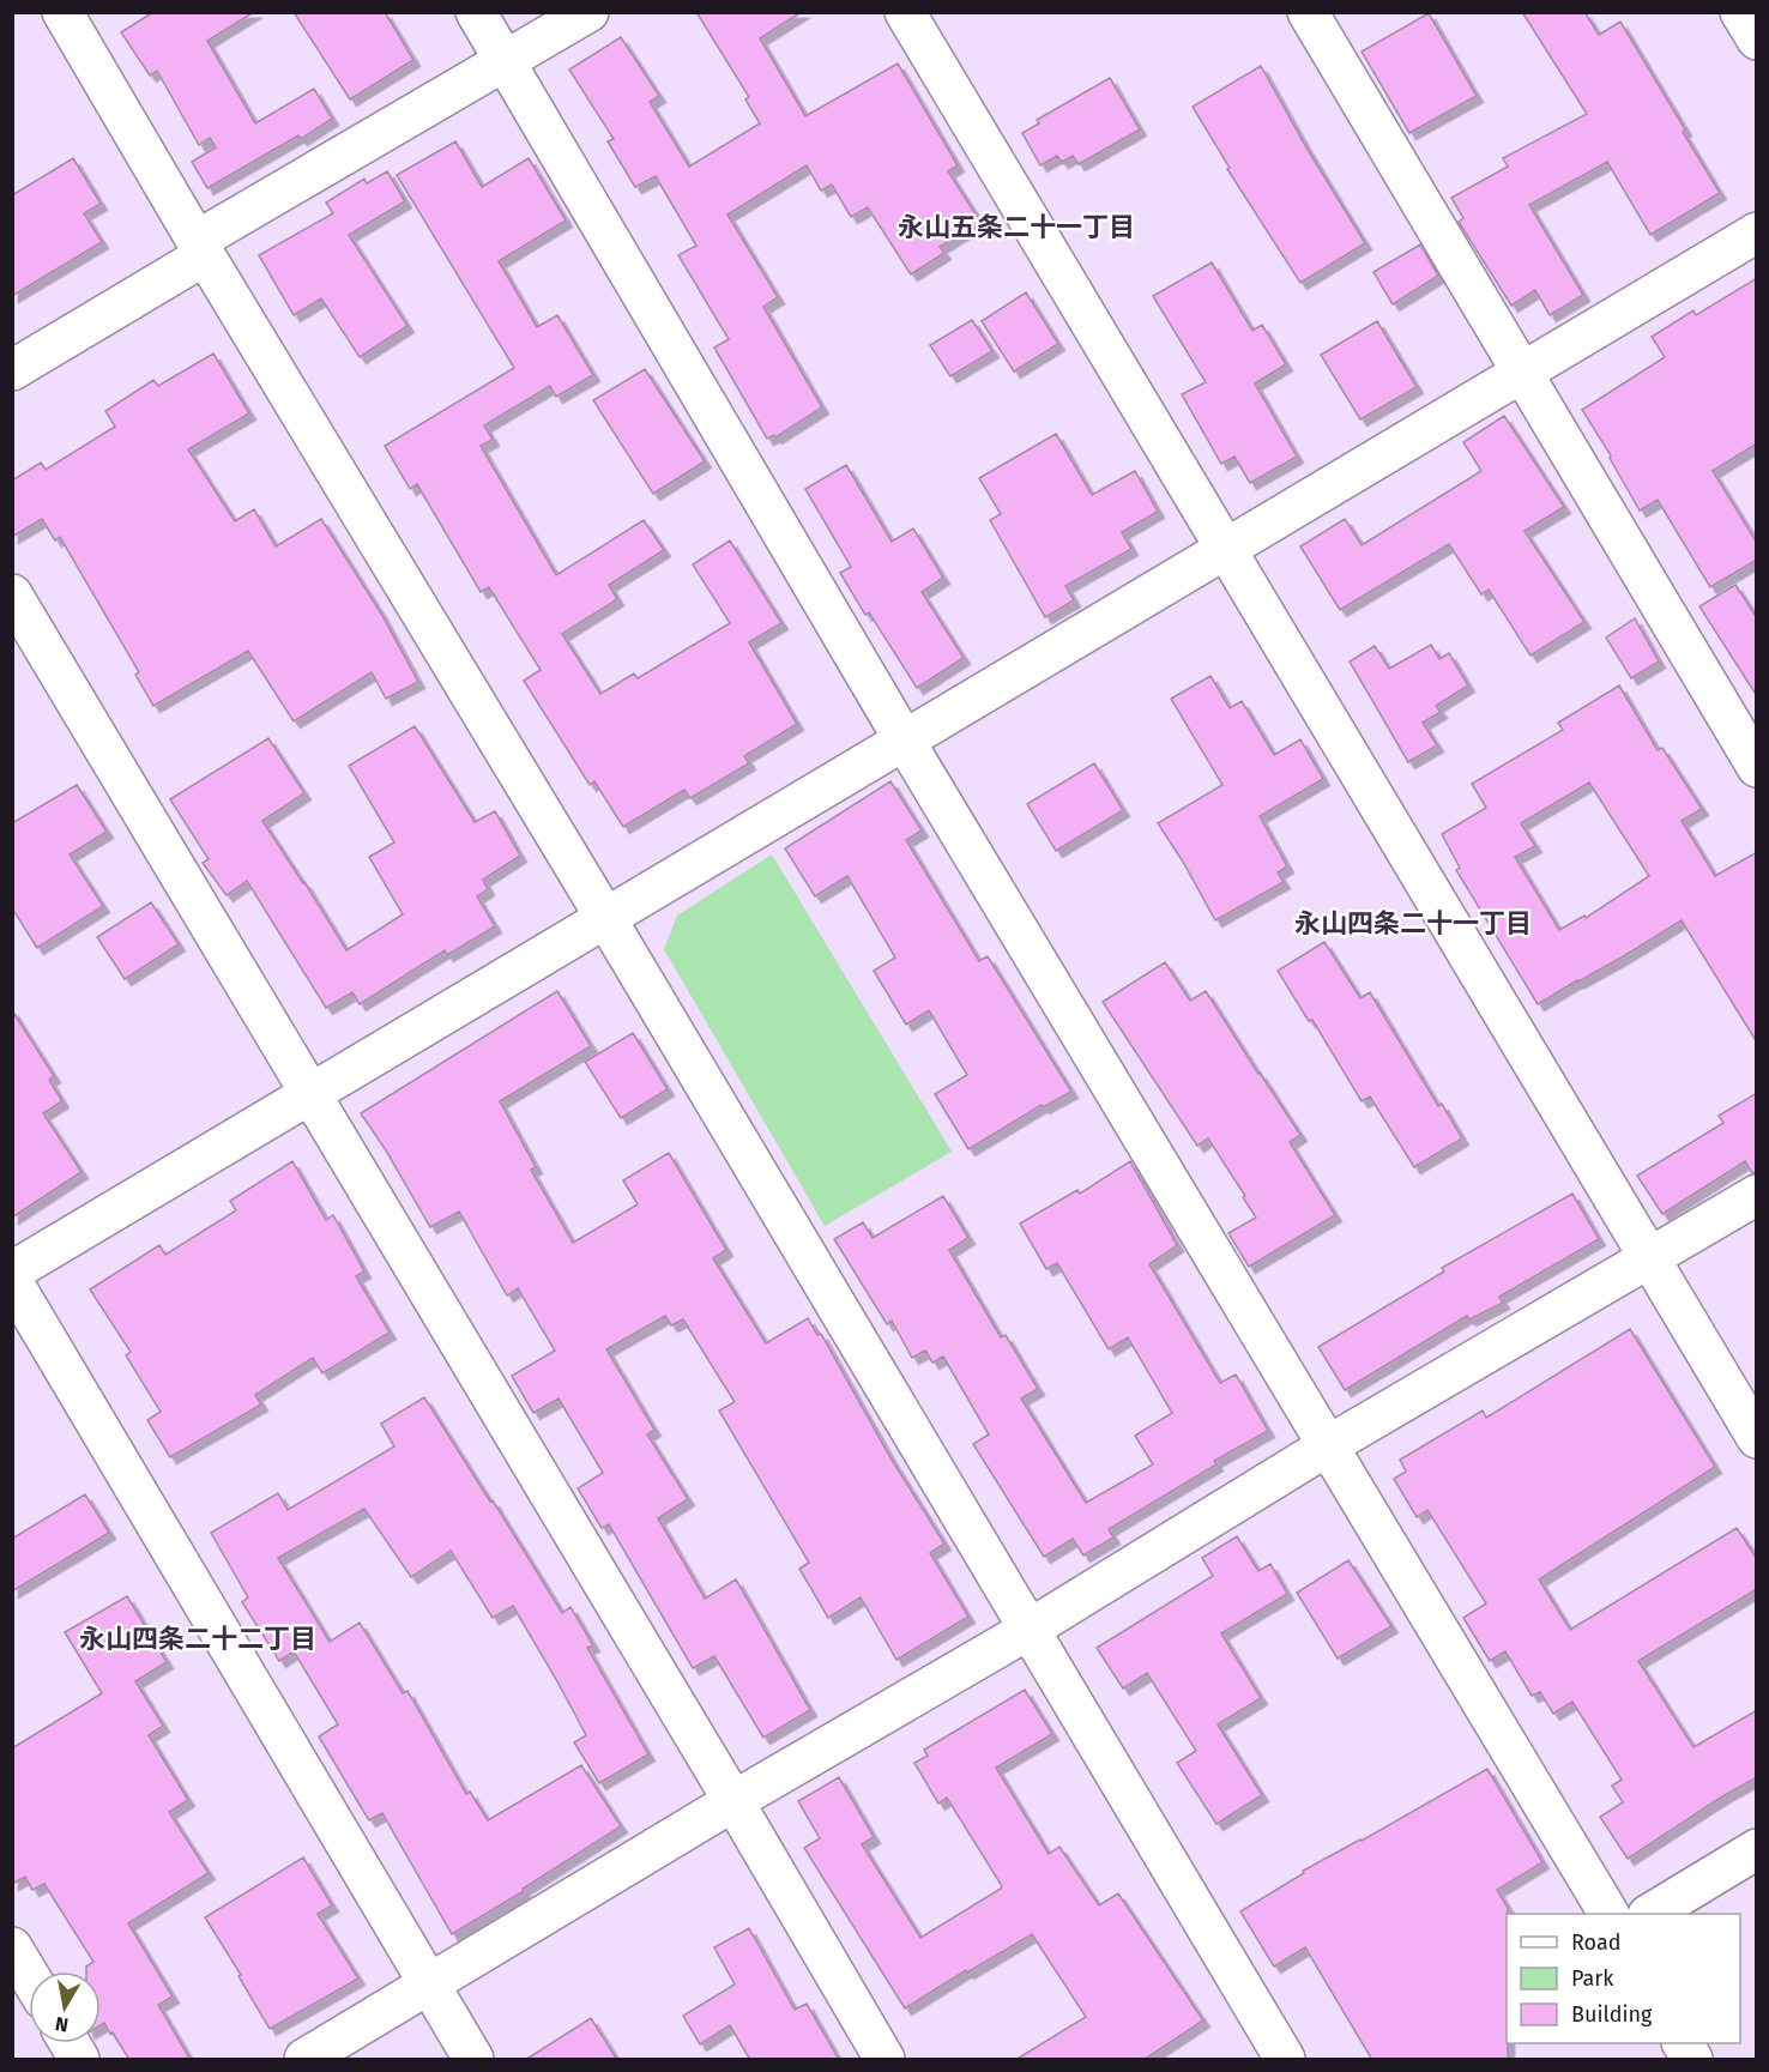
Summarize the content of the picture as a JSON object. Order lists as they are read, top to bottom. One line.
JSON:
{"districts":["永山五条二十一丁目","永山四条二十一丁目","永山四条二十二丁目"],"legend":["Road","Park","Building"],"north":"bottom"}
